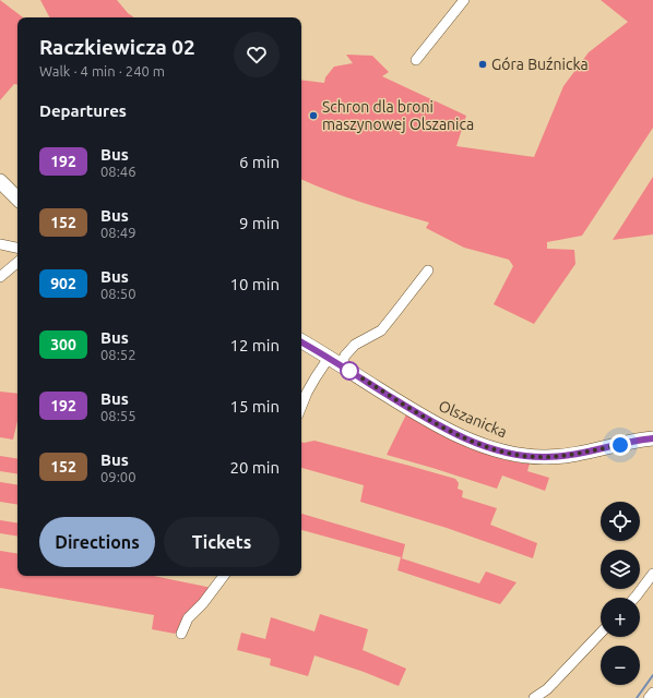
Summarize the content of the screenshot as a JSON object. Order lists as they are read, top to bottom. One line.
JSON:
{"streets":{"street":["Olszanicka"]},"places":["Góra Buźnicka","Schron dla broni maszynowej Olszanica"],"lines":["bus line 192"],"page":{"heading":[["Raczkiewicza 02","Walk · 4 min · 240 m"],"Departures"],"list":[{"mark":"192","name":"Bus","note":"08:46","value":"6 min"},{"mark":"152","name":"Bus","note":"08:49","value":"9 min"},{"mark":"902","name":"Bus","note":"08:50","value":"10 min"},{"mark":"300","name":"Bus","note":"08:52","value":"12 min"},{"mark":"192","name":"Bus","note":"08:55","value":"15 min"},{"mark":"152","name":"Bus","note":"09:00","value":"20 min"}],"map_buttons":["+","−"],"buttons":["Directions","Tickets"]}}
